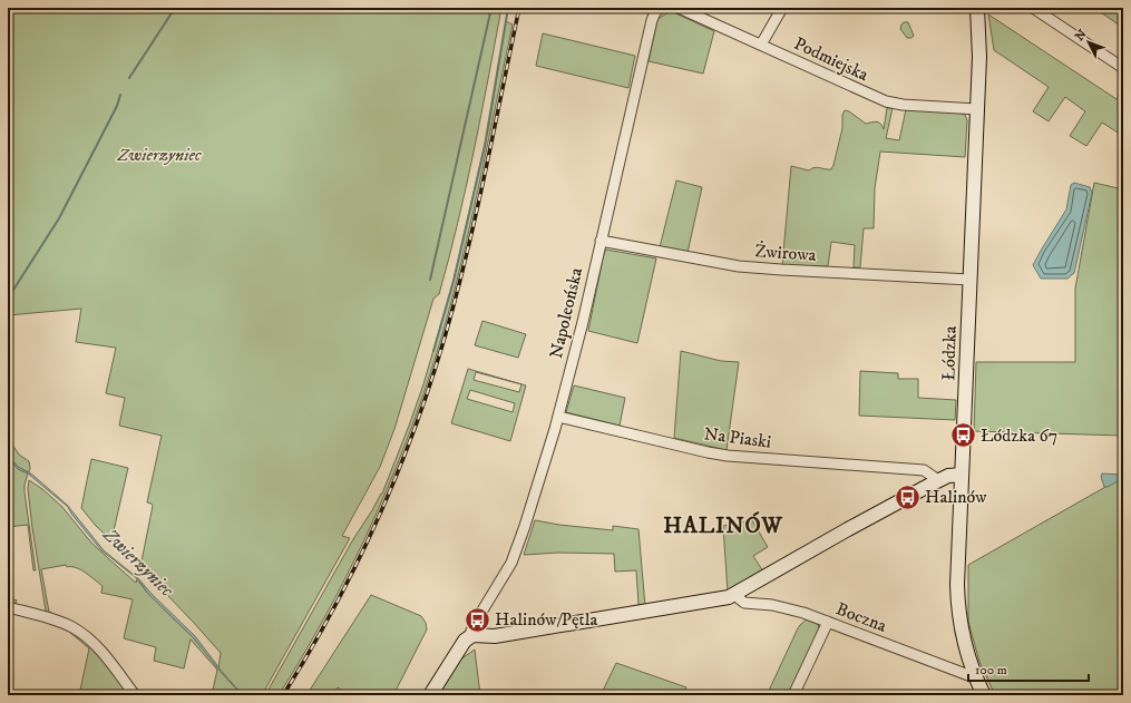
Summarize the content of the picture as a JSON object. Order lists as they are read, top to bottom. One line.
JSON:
{"streets":{"main road":["Łódzka"],"street":["Podmiejska","Żwirowa","Napoleońska","Na Piaski","Boczna"]},"crossings":[["Podmiejska","Łódzka"],["Żwirowa","Napoleońska"],["Żwirowa","Łódzka"],["Napoleońska","Na Piaski"],["Łódzka","Boczna"]],"districts":["HALINÓW"],"water":["Zwierzyniec"],"parks":["Zwierzyniec"],"places":{"bus stop":["Łódzka 67","Halinów","Halinów/Pętla"]},"scale_bar":"100 m","north":"top left"}
